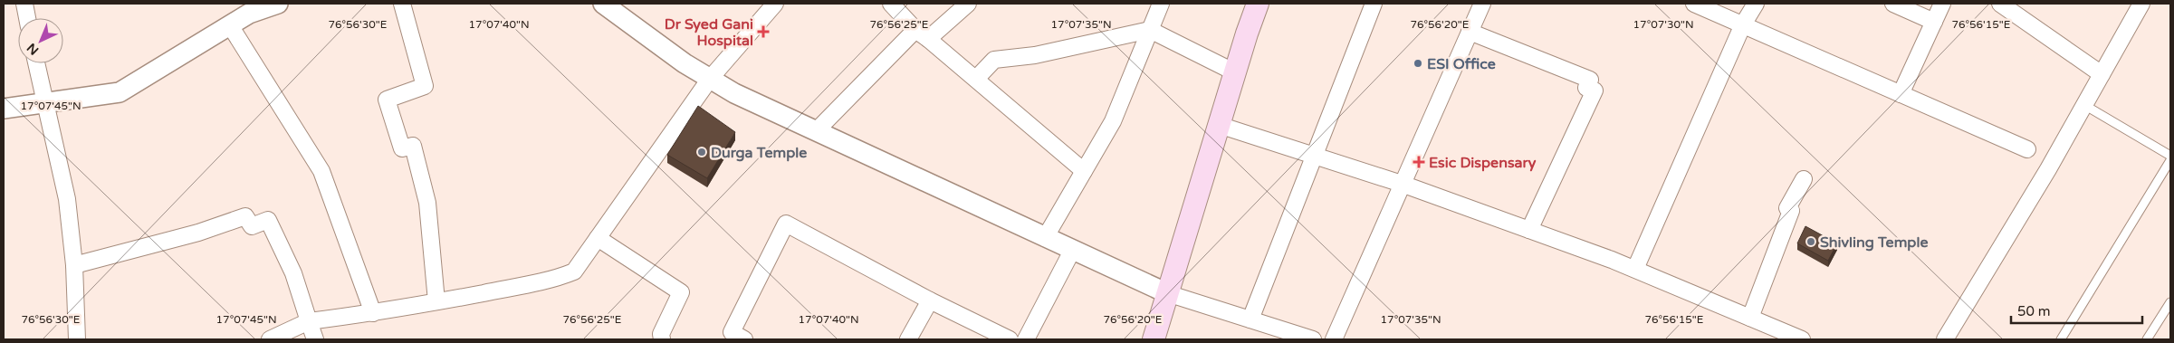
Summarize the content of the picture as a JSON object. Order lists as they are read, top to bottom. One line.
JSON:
{"places":{"health":["Dr Syed Gani Hospital","Esic Dispensary"],"other":["ESI Office","Durga Temple","Shivling Temple"]},"scale_bar":"50 m","north":"bottom left","coordinates":["17°07'40\"N","17°07'35\"N","17°07'30\"N","76°56'30\"E","76°56'25\"E","76°56'20\"E","76°56'15\"E","17°07'45\"N"]}
